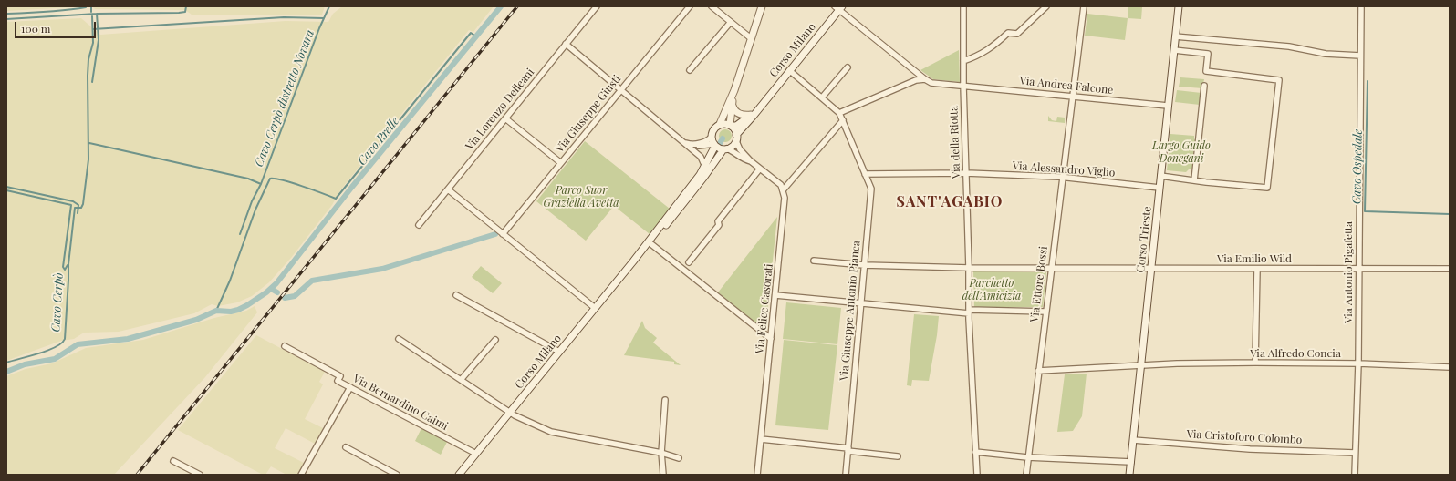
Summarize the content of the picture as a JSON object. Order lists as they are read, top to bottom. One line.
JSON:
{"streets":{"main road":["Corso Milano","Corso Trieste"],"street":["Via Andrea Falcone","Via Lorenzo Delleani","Via Giuseppe Giusti","Via della Riotta","Via Alessandro Viglio","Via Emilio Wild","Via Antonio Pigafetta","Via Ettore Bossi","Via Felice Casorati","Via Giuseppe Antonio Pianca","Via Alfredo Concia","Via Bernardino Caimi","Via Cristoforo Colombo"]},"crossings":[["Corso Milano","Via Bernardino Caimi"],["Via Andrea Falcone","Via della Riotta"],["Via Andrea Falcone","Corso Trieste"],["Via Andrea Falcone","Via Ettore Bossi"],["Via della Riotta","Via Alessandro Viglio"],["Via della Riotta","Via Emilio Wild"],["Via Alessandro Viglio","Corso Trieste"],["Via Alessandro Viglio","Via Ettore Bossi"],["Via Alessandro Viglio","Via Giuseppe Antonio Pianca"],["Corso Trieste","Via Emilio Wild"],["Corso Trieste","Via Alfredo Concia"],["Corso Trieste","Via Cristoforo Colombo"],["Via Emilio Wild","Via Antonio Pigafetta"],["Via Emilio Wild","Via Ettore Bossi"],["Via Emilio Wild","Via Giuseppe Antonio Pianca"],["Via Antonio Pigafetta","Via Alfredo Concia"],["Via Antonio Pigafetta","Via Cristoforo Colombo"],["Via Ettore Bossi","Via Alfredo Concia"]],"districts":["SANT'AGABIO"],"water":["Cavo Cerpò distretto Novara","Cavo Prelle","Cavo Ospedale","Cavo Cerpò"],"parks":["Largo Guido Donegani","Parco Suor Graziella Avetta","Parchetto dell'Amicizia"],"scale_bar":"100 m"}
